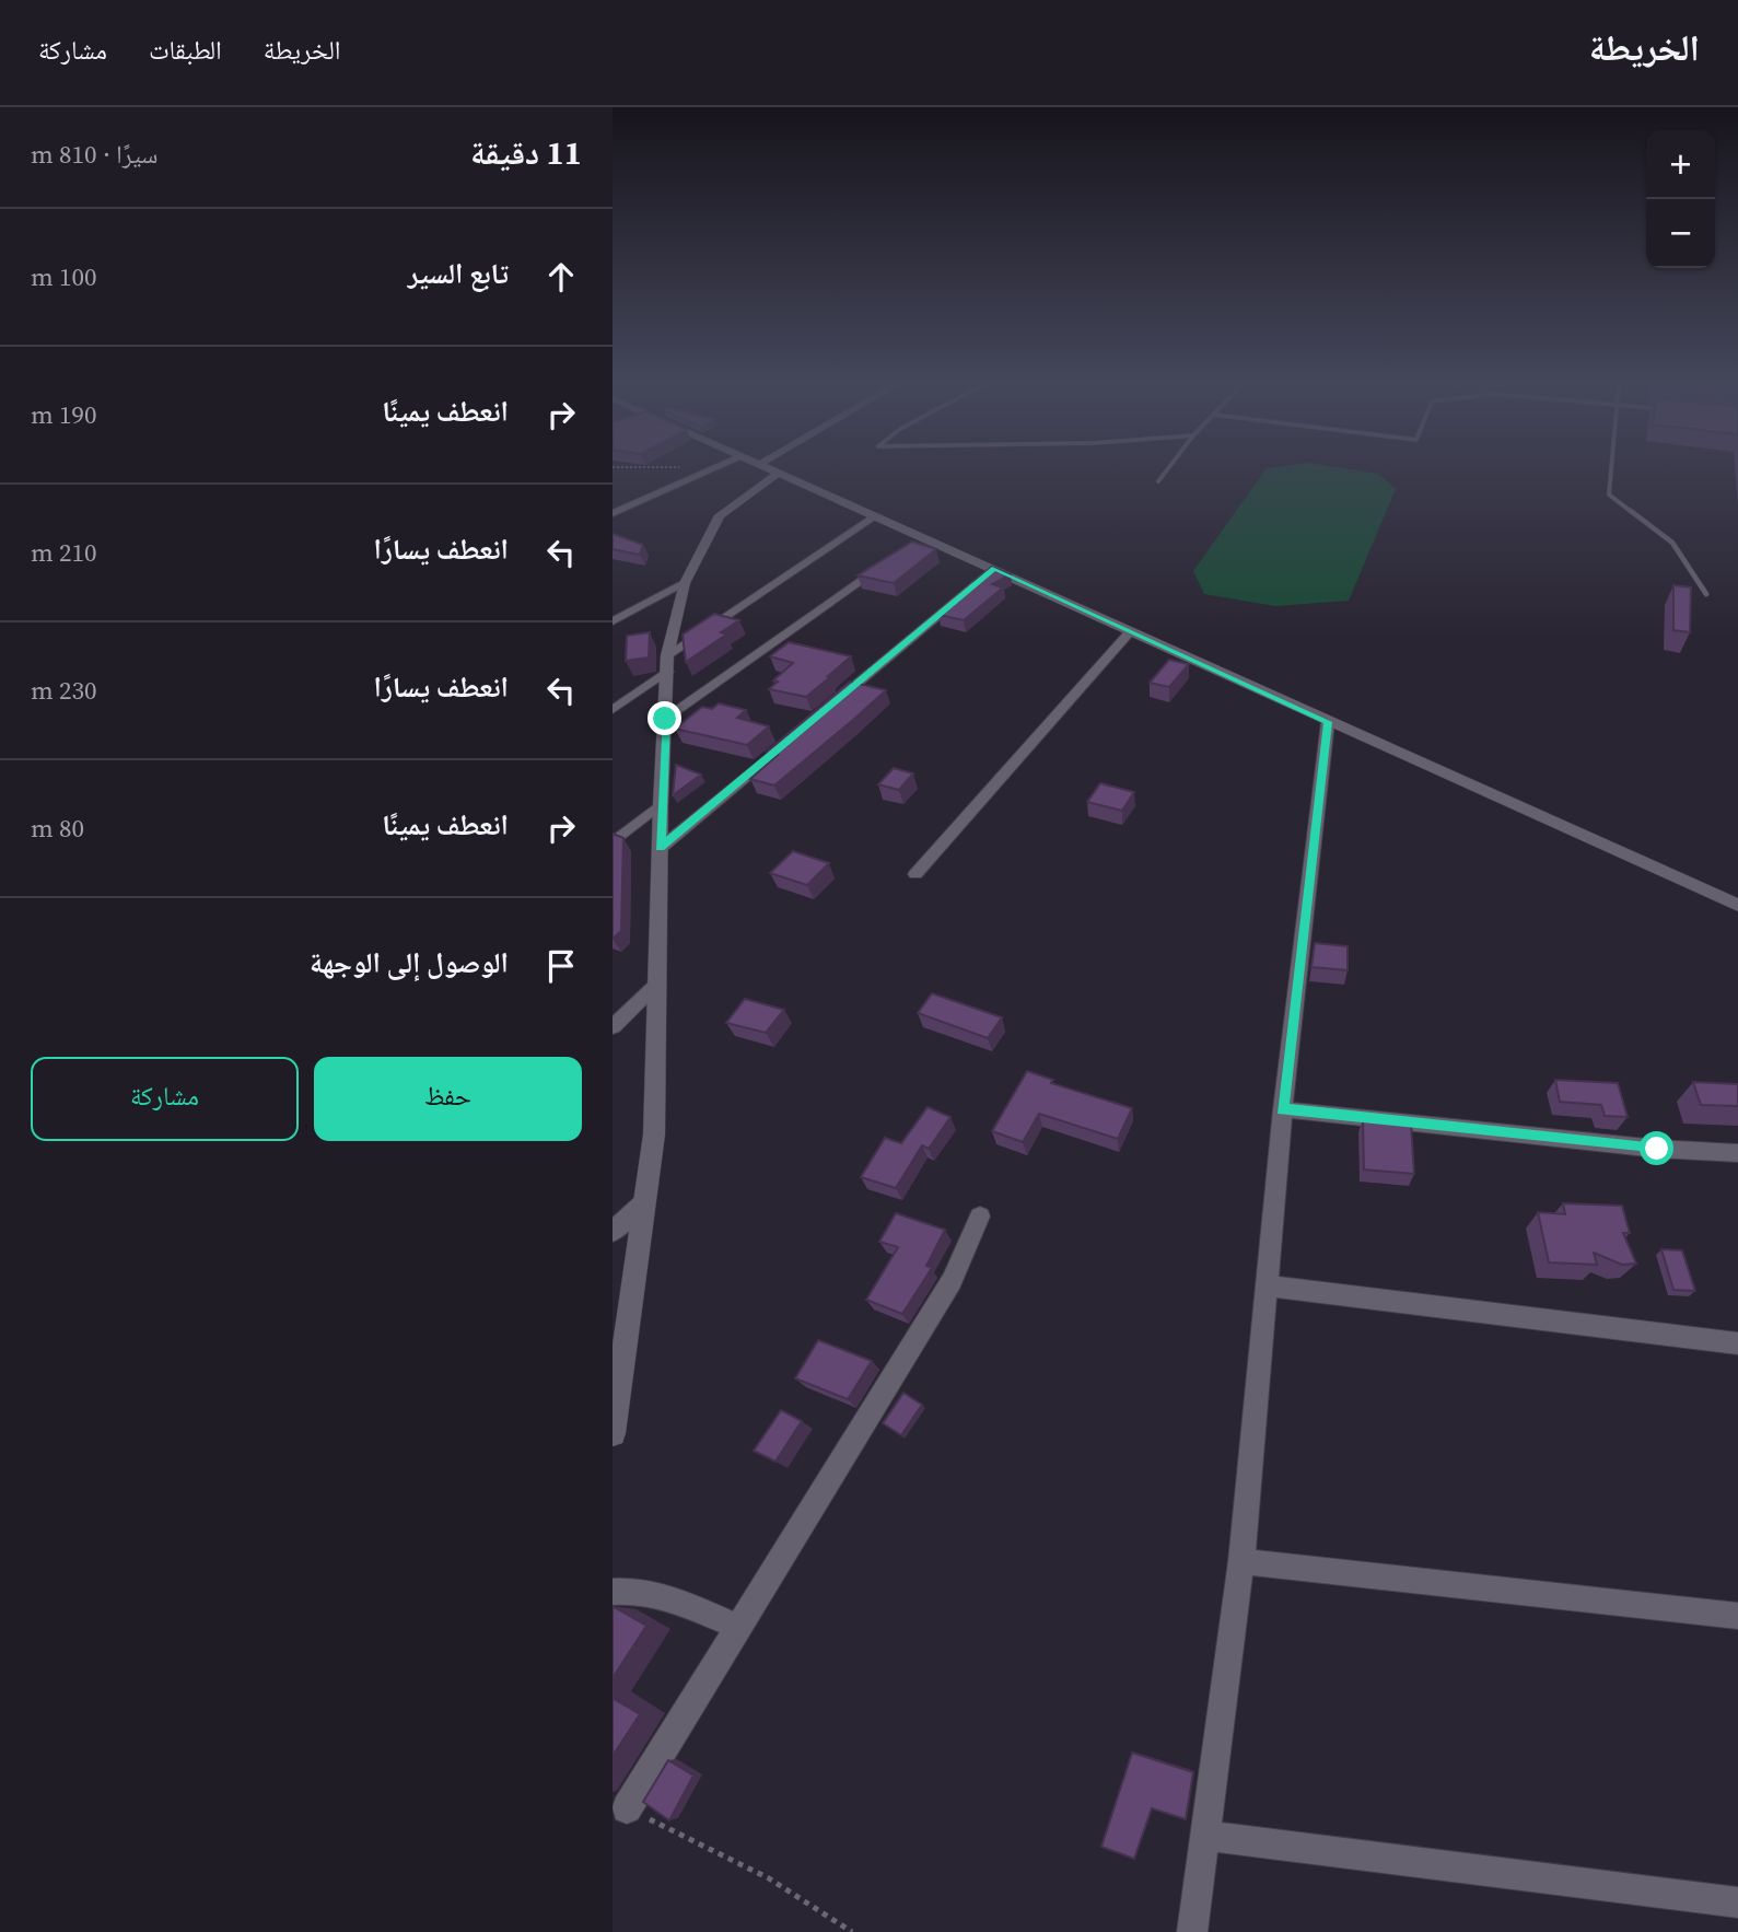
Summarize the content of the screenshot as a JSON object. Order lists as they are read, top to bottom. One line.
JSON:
{"page":{"header":"الخريطة","nav":["الخريطة","الطبقات","مشاركة"],"heading":["11 دقيقة","سيرًا · 810 m"],"map_buttons":["+","−"],"list":[["تابع السير","100 m"],["انعطف يمينًا","190 m"],["انعطف يسارًا","210 m"],["انعطف يسارًا","230 m"],["انعطف يمينًا","80 m"],"الوصول إلى الوجهة"],"buttons":["حفظ","مشاركة"]}}
